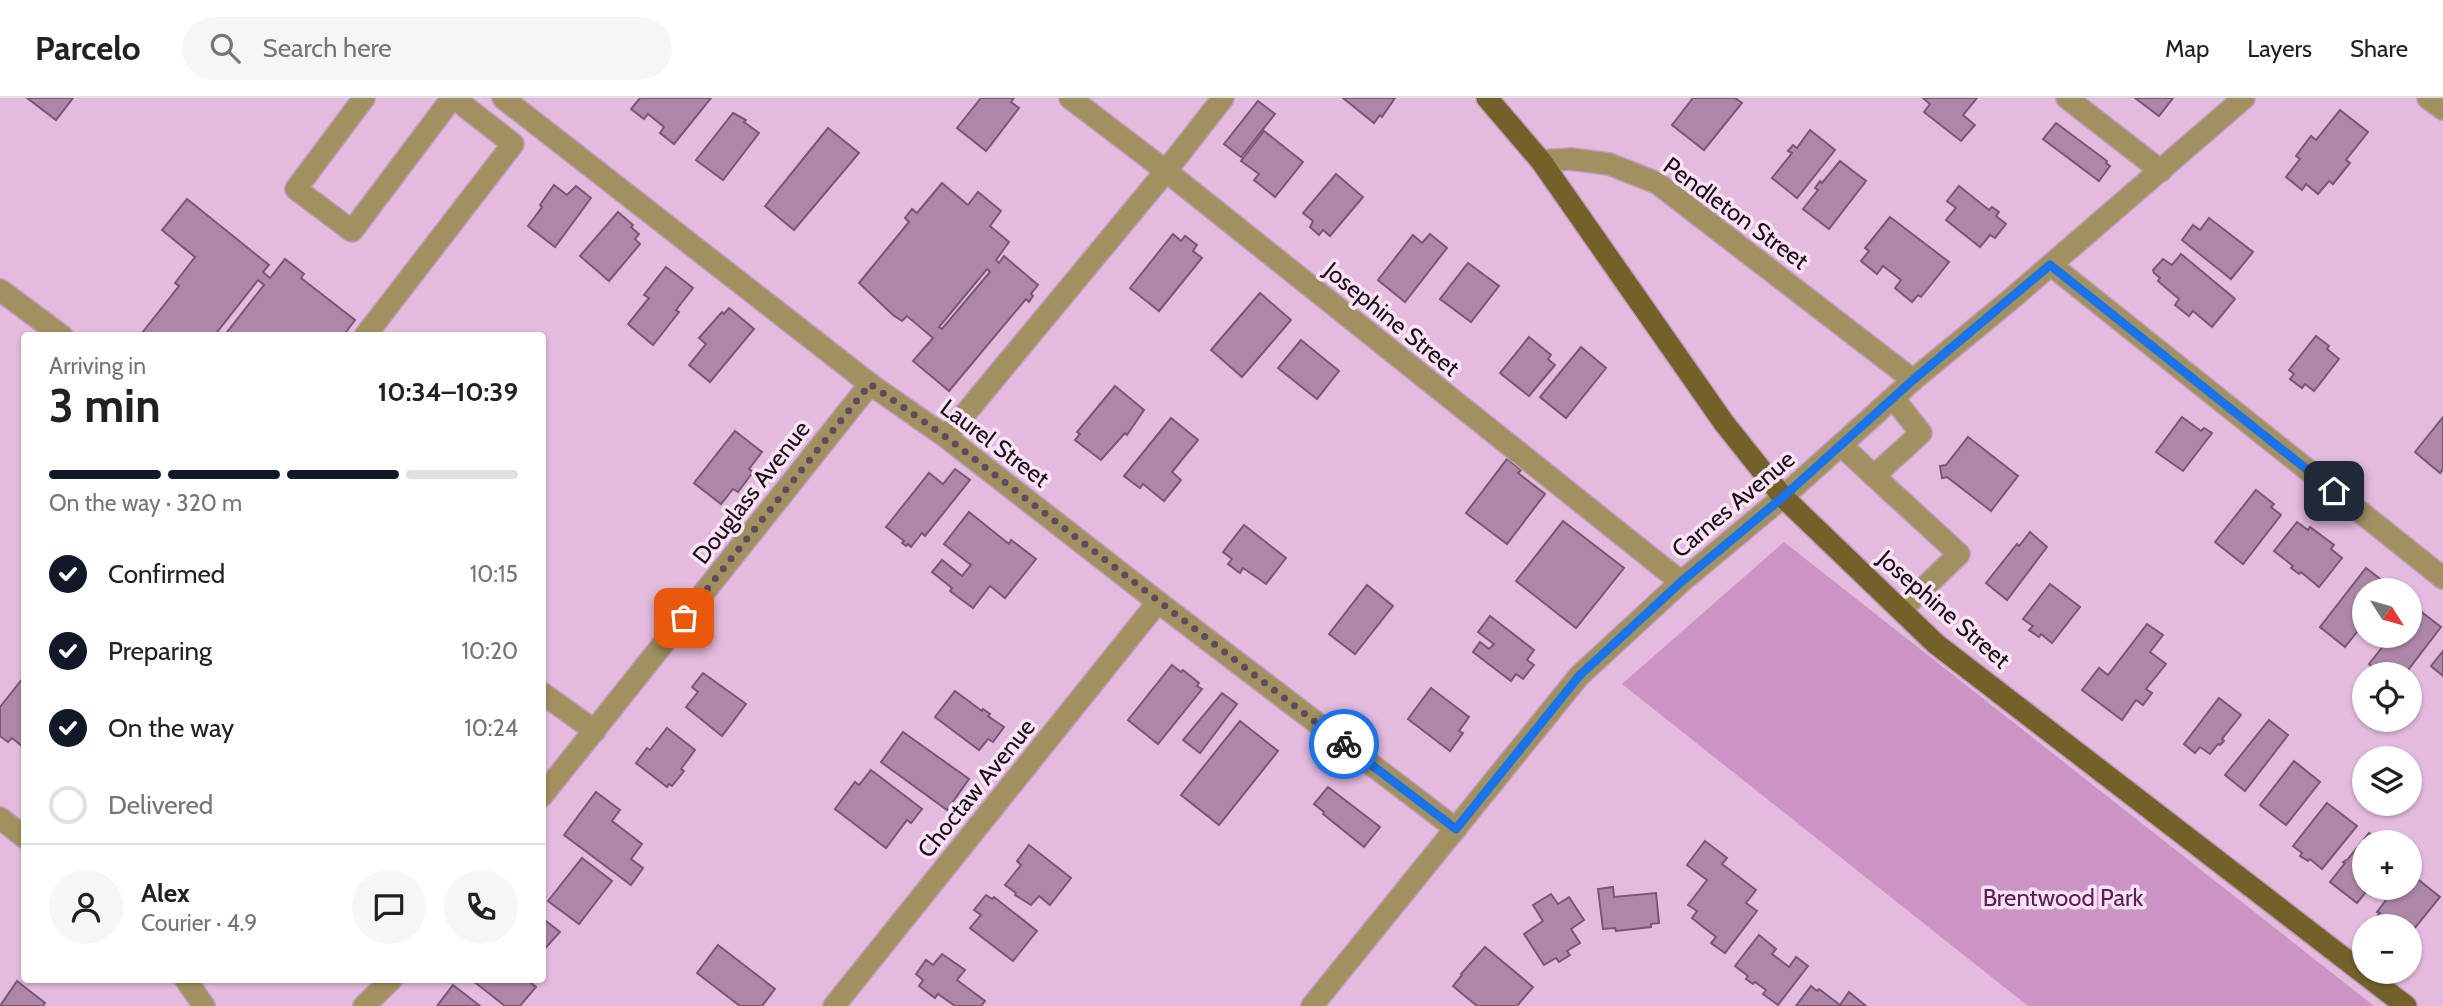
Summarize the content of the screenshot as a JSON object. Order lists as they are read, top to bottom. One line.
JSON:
{"streets":{"main road":["Josephine Street"],"street":["Pendleton Street","Laurel Street","Douglass Avenue","Carnes Avenue","Choctaw Avenue"]},"crossings":[["Pendleton Street","Josephine Street"],["Pendleton Street","Carnes Avenue"],["Josephine Street","Carnes Avenue"],["Laurel Street","Douglass Avenue"],["Laurel Street","Carnes Avenue"],["Laurel Street","Choctaw Avenue"]],"parks":["Brentwood Park"],"north":"bottom right","page":{"header":"Parcelo","search":"Search here","nav":["Map","Layers","Share"],"heading":["3 min","Arriving in","10:34–10:39"],"panel":["Alex","Courier · 4.9"],"bar":"On the way · 320 m","list":[["Confirmed","10:15"],["Preparing","10:20"],["On the way","10:24"],"Delivered"],"map_buttons":["+","−"]}}
